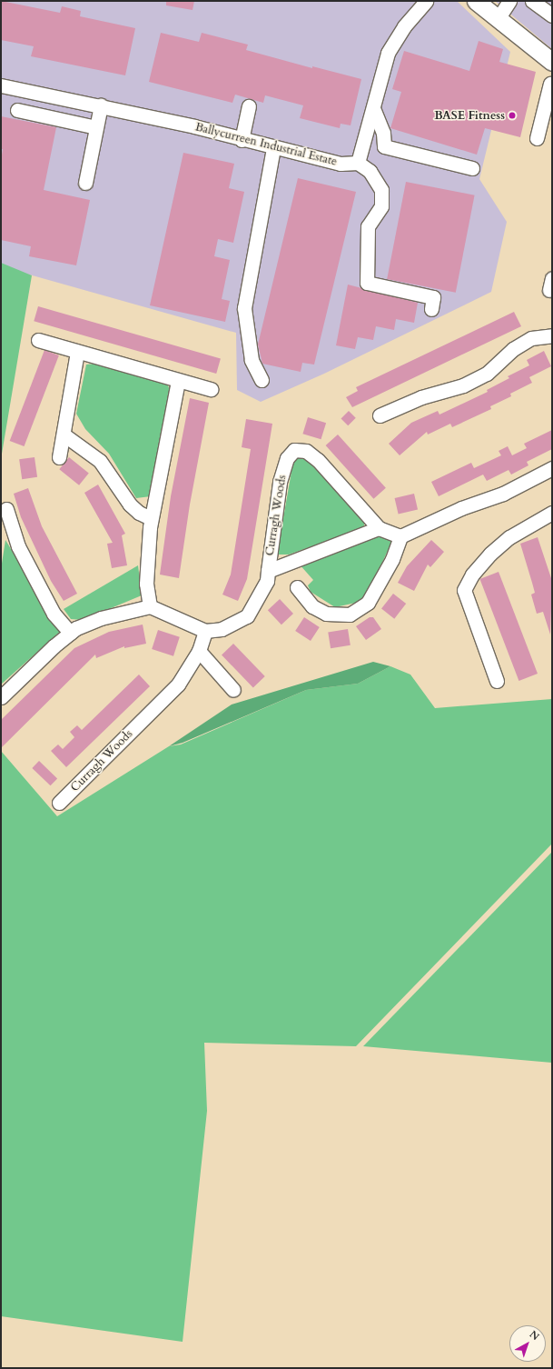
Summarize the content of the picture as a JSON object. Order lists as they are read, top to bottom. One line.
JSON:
{"streets":{"street":["Ballycurreen Industrial Estate","Curragh Woods"]},"places":["BASE Fitness"],"north":"top right"}
